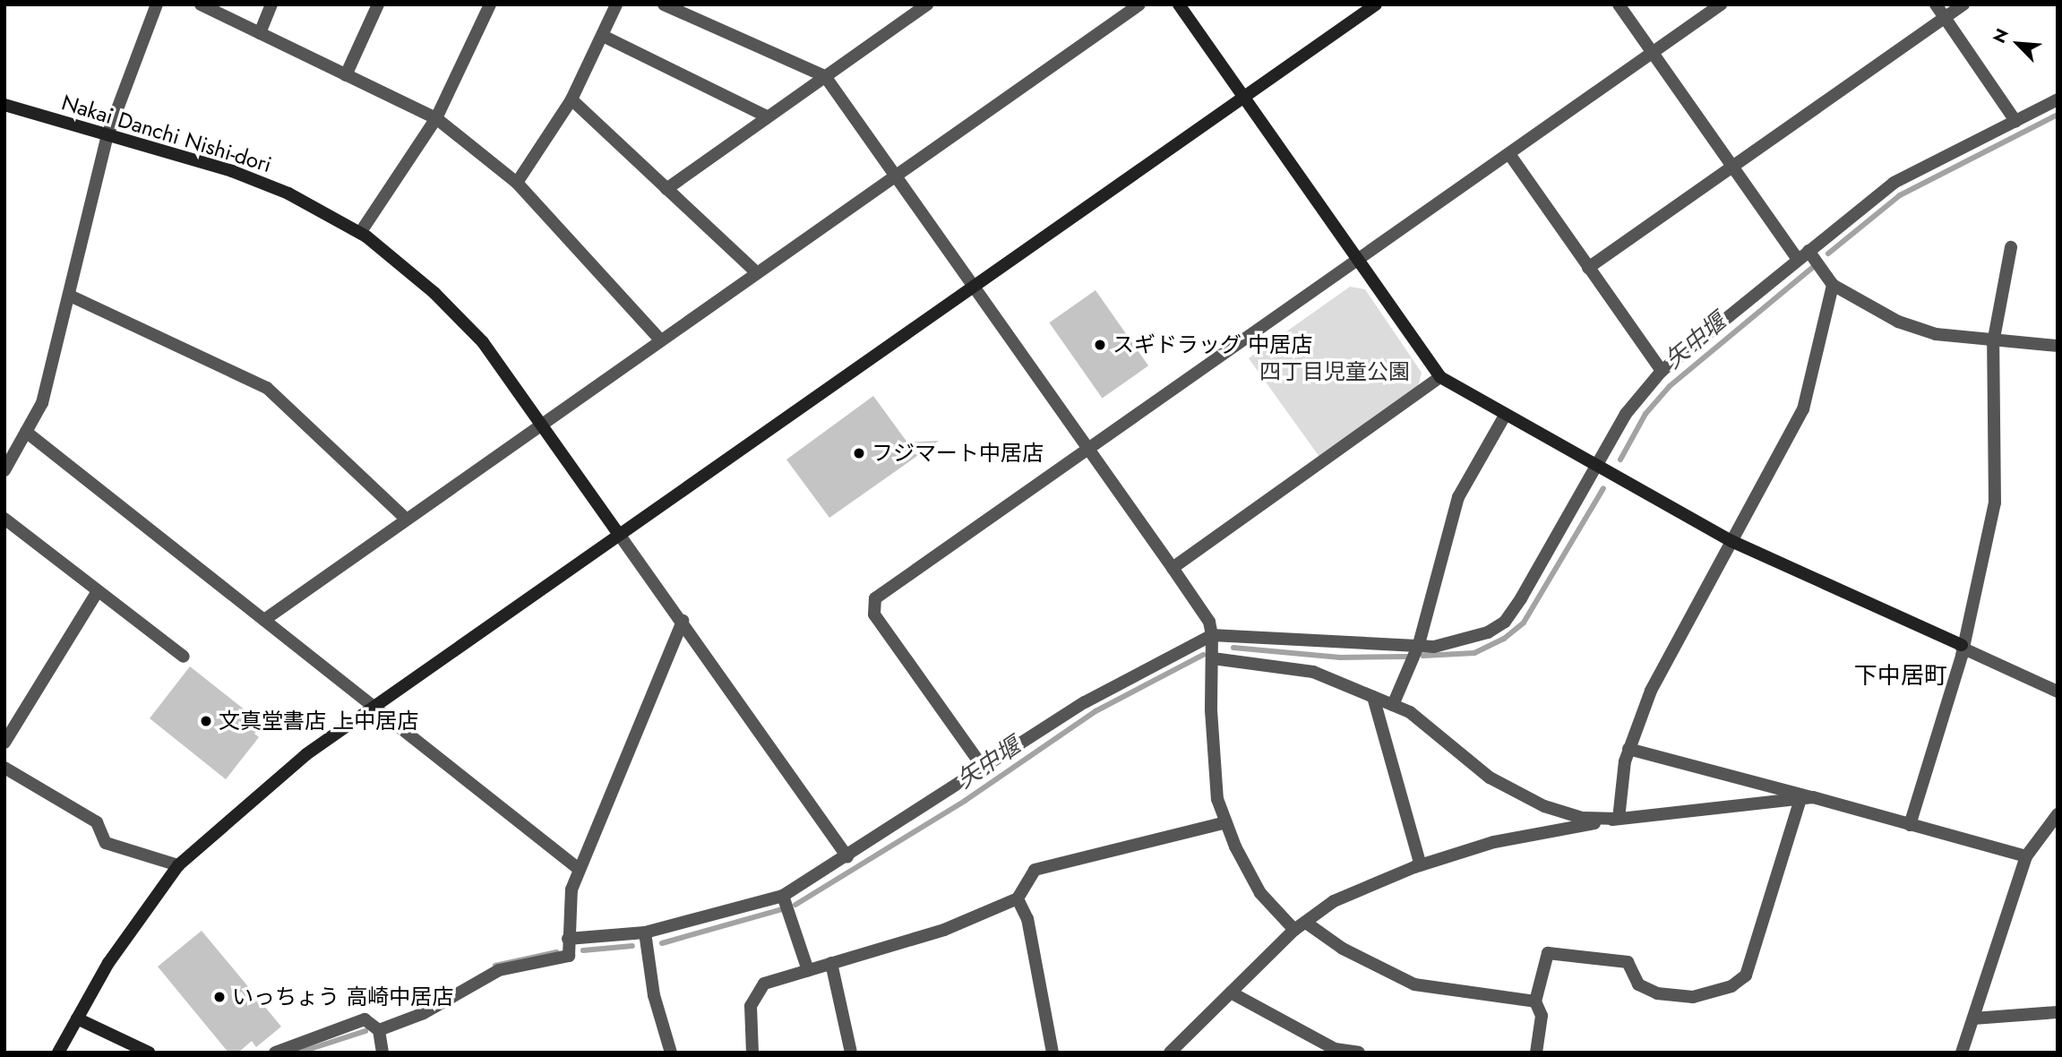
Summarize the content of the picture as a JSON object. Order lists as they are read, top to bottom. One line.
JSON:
{"streets":{"street":["Nakai Danchi Nishi-dori"]},"districts":["下中居町"],"water":["矢中堰"],"parks":["四丁目児童公園"],"places":["スギドラッグ 中居店","フジマート中居店","文真堂書店 上中居店","いっちょう 高崎中居店"],"north":"top left"}
